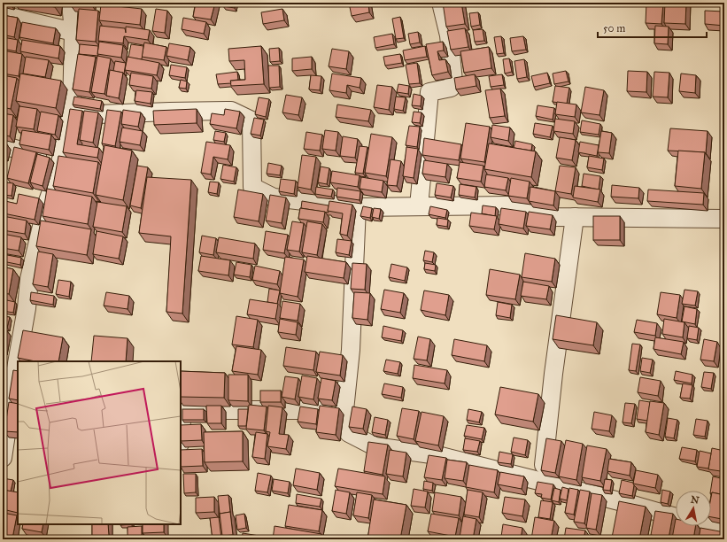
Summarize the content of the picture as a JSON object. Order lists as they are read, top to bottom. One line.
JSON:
{"scale_bar":"50 m","north":"top"}
